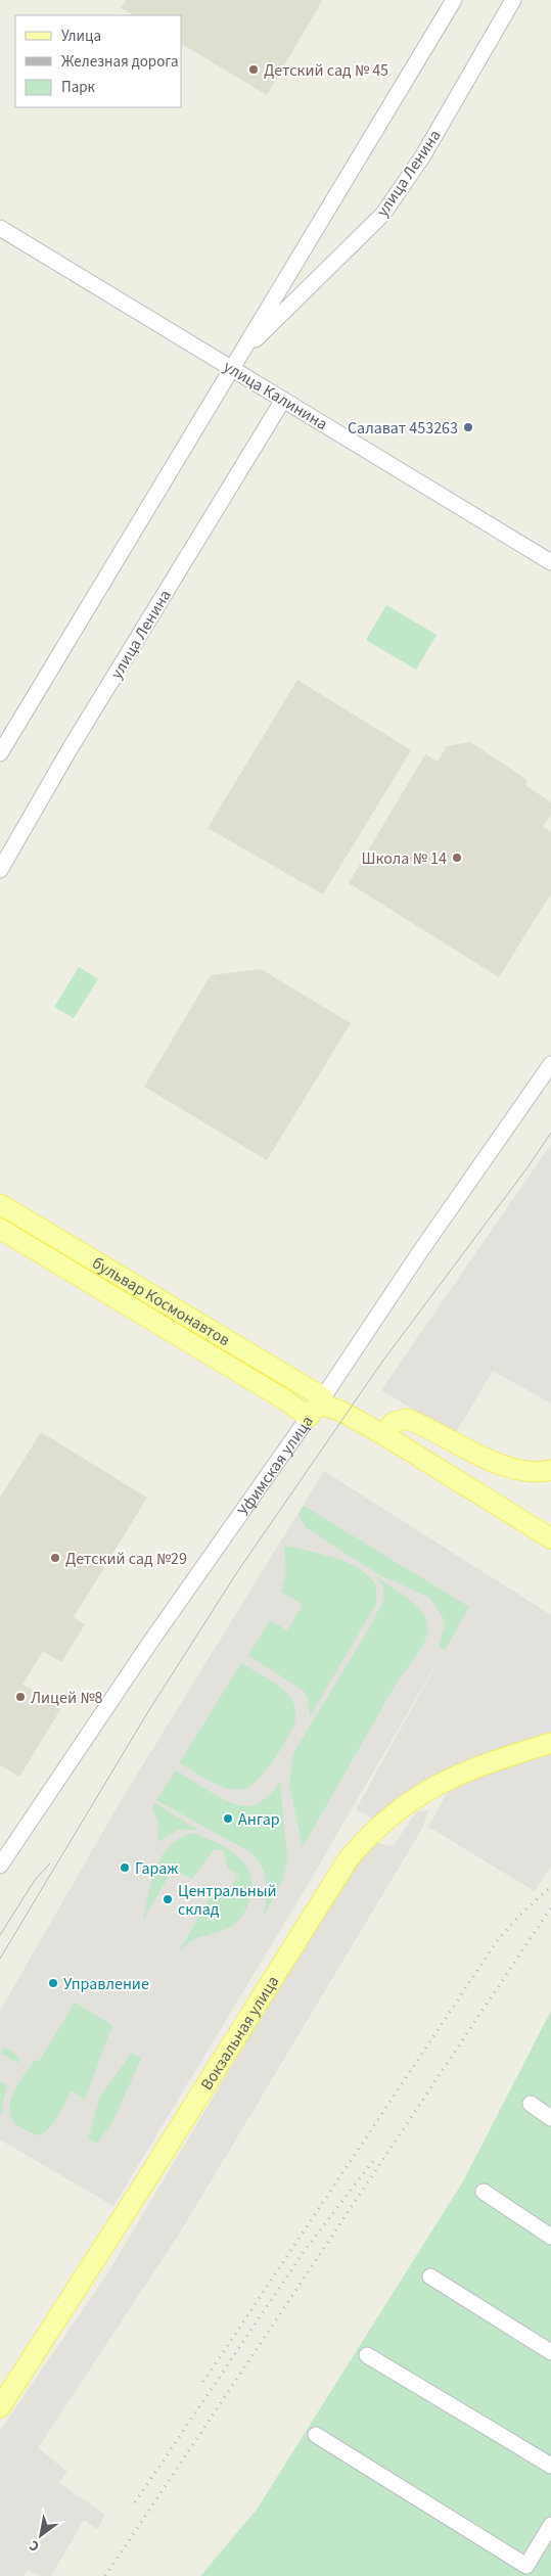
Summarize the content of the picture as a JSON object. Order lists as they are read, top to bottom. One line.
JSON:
{"streets":{"main road":["бульвар Космонавтов","Вокзальная улица"],"street":["улица Ленина","улица Калинина","Уфимская улица"]},"crossings":[["улица Ленина","улица Калинина"],["бульвар Космонавтов","Уфимская улица"]],"places":["Детский сад № 45","Салават 453263","Школа № 14","Детский сад №29","Лицей №8","Ангар","Гараж","Центральный склад","Управление"],"legend":["Улица","Железная дорога","Парк"],"north":"bottom left"}
